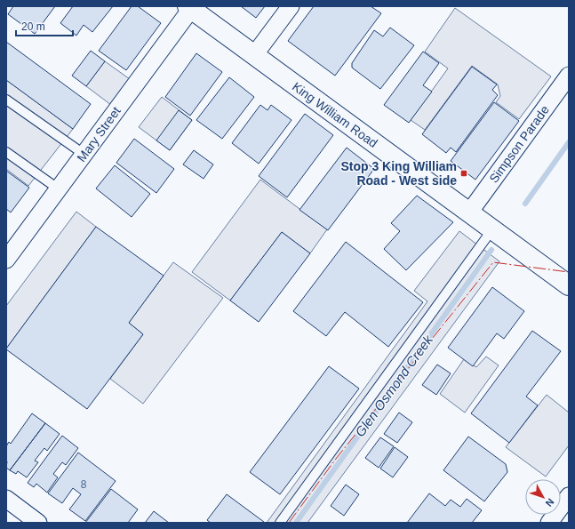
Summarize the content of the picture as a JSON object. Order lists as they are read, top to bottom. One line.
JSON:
{"streets":{"main road":["King William Road"],"street":["Mary Street","Simpson Parade"]},"crossings":[["King William Road","Mary Street"],["King William Road","Simpson Parade"]],"water":["Glen Osmond Creek"],"places":{"transit":["Stop 3 King William Road - West side"]},"house_numbers":["8"],"scale_bar":"20 m","north":"bottom right"}
